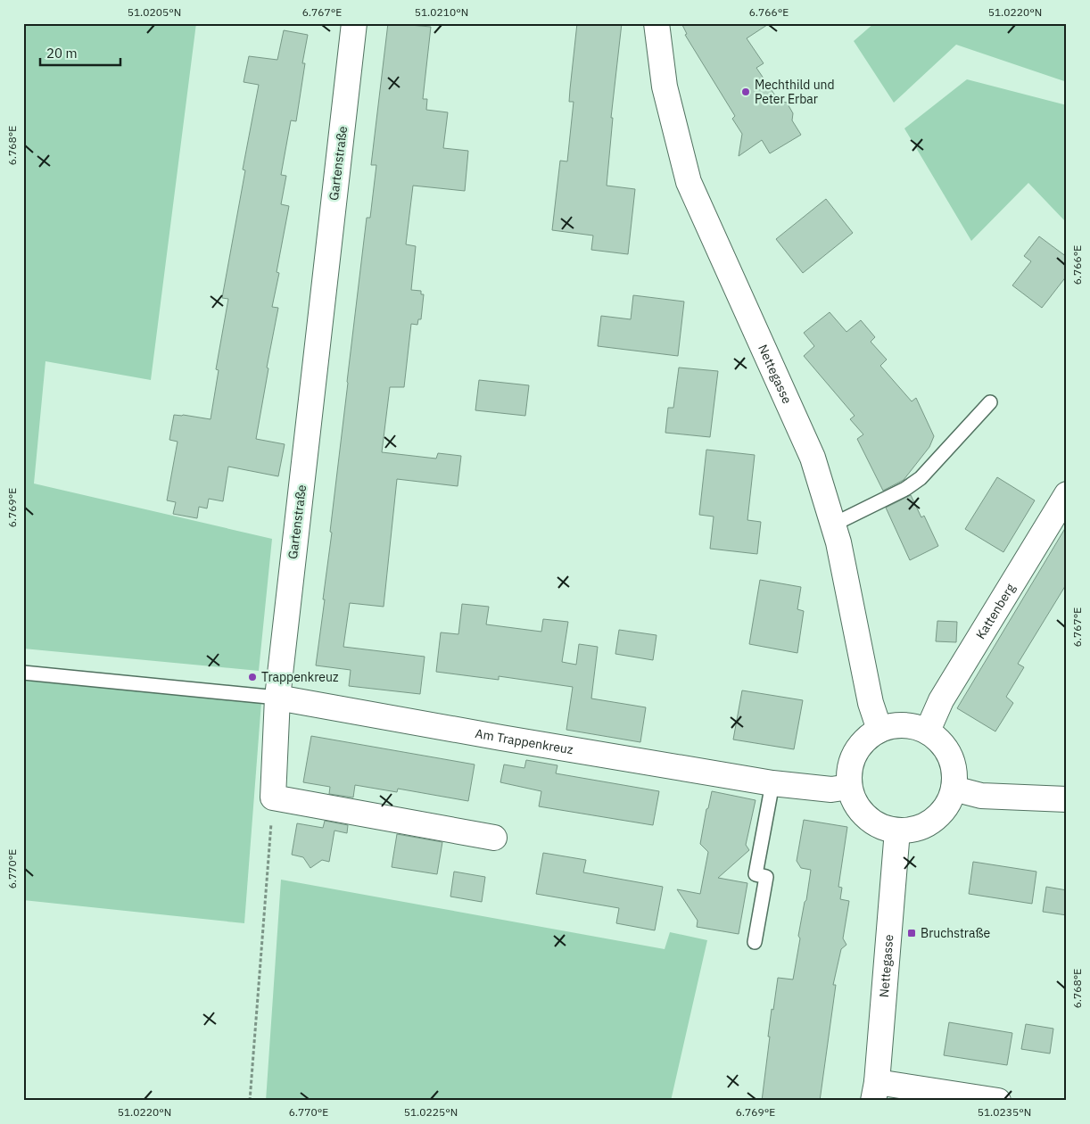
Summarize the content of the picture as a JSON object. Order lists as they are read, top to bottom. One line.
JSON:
{"streets":{"street":["Gartenstraße","Nettegasse","Kattenberg","Am Trappenkreuz"]},"crossings":[["Gartenstraße","Am Trappenkreuz"],["Nettegasse","Kattenberg"],["Nettegasse","Am Trappenkreuz"],["Kattenberg","Am Trappenkreuz"]],"places":{"other":["Mechthild und Peter Erbar","Trappenkreuz"],"transit":["Bruchstraße"]},"scale_bar":"20 m","coordinates":["51.0205°N","6.767°E","51.0210°N","6.766°E","51.0220°N","6.768°E","6.769°E","6.770°E","51.0225°N","51.0235°N"]}
